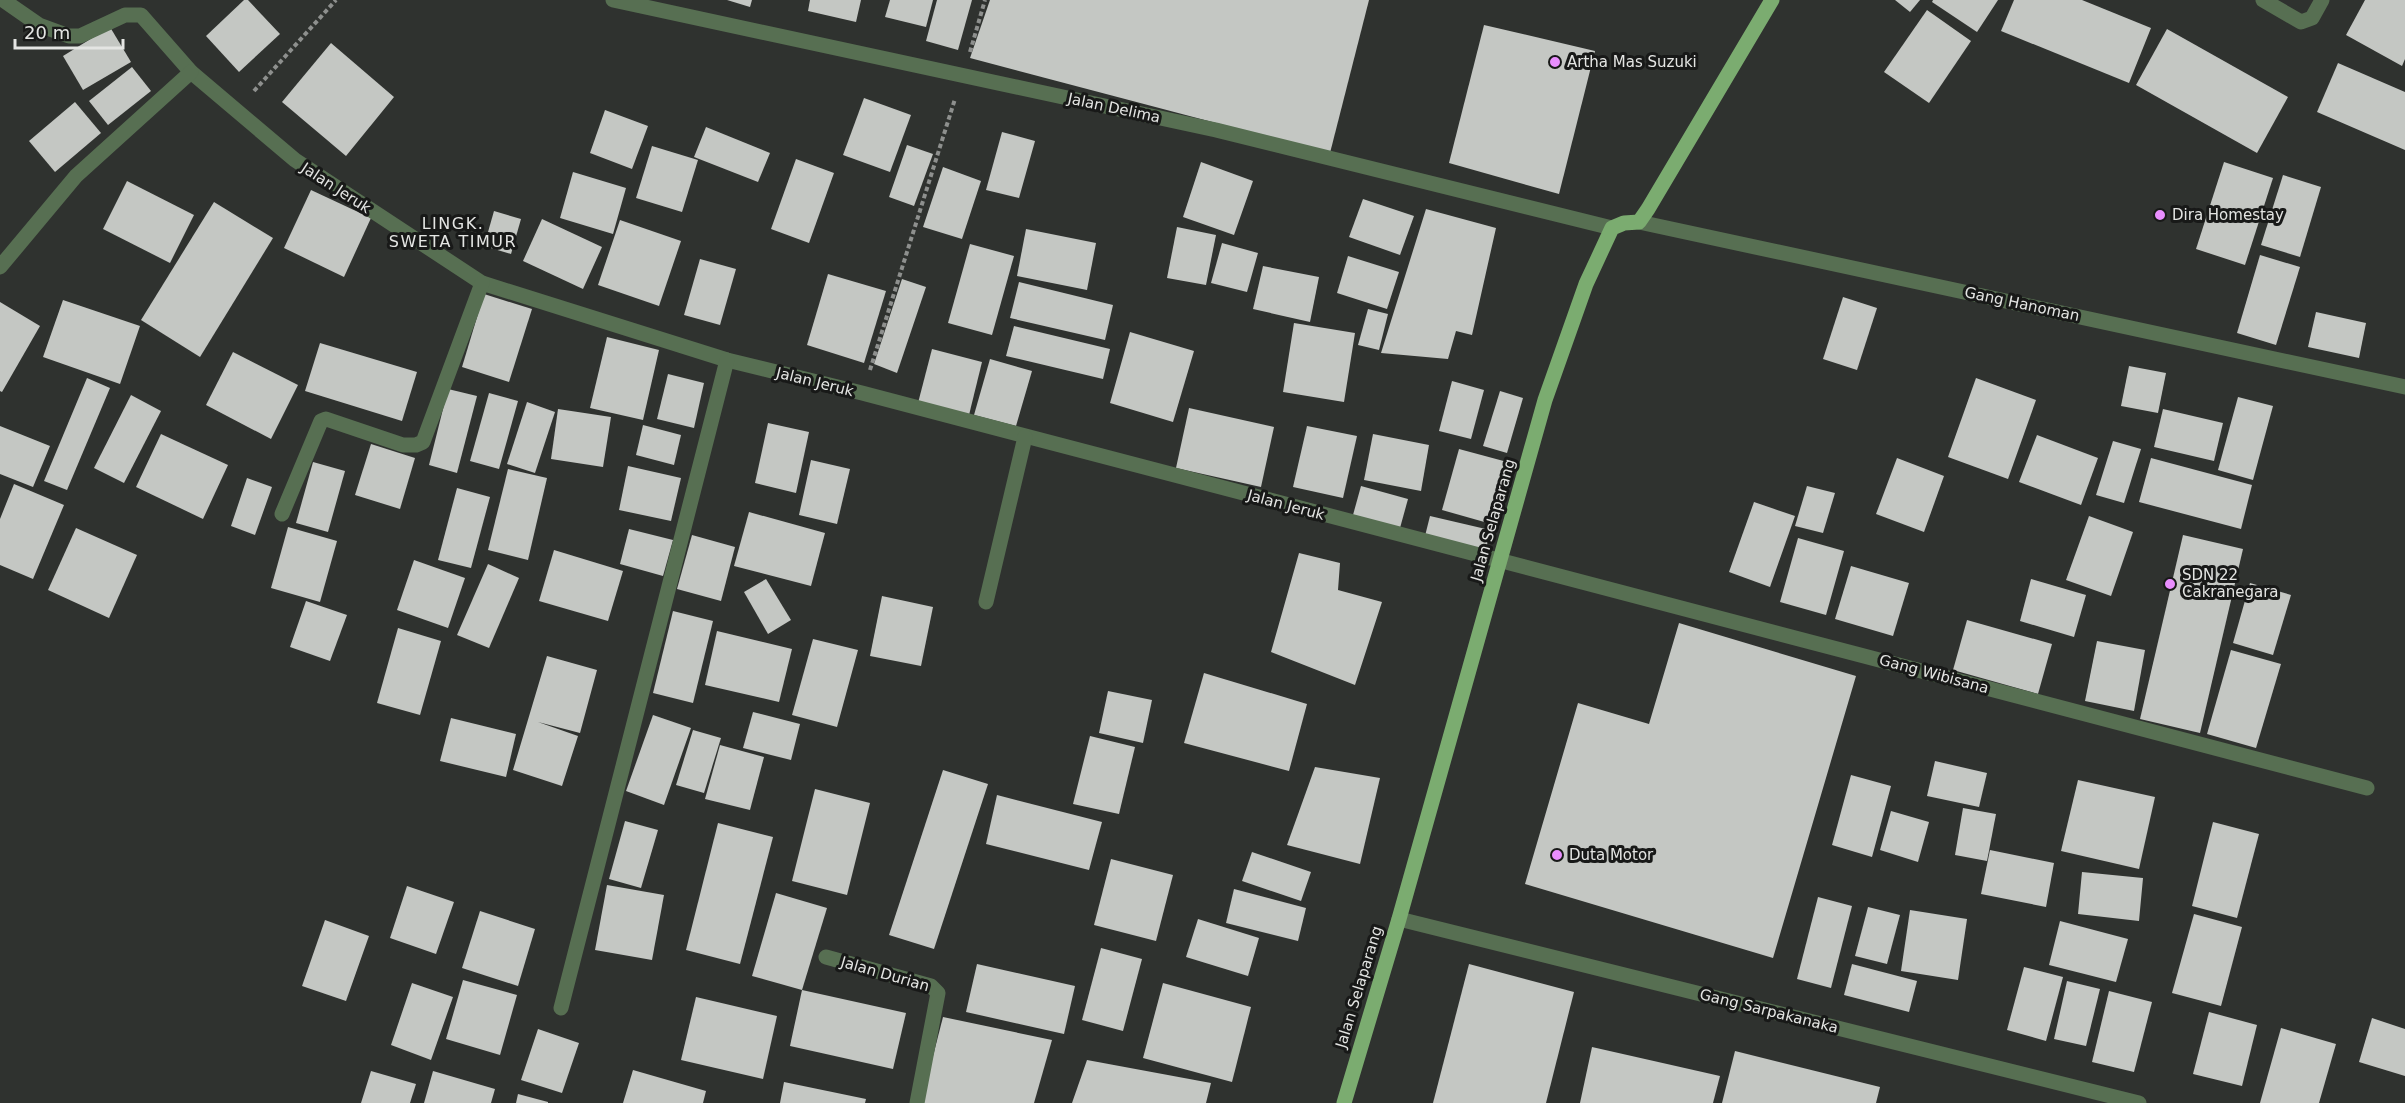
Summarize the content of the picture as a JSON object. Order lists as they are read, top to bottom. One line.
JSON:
{"streets":{"main road":["Jalan Selaparang"],"street":["Jalan Delima","Jalan Jeruk","Gang Hanoman","Gang Wibisana","Jalan Durian","Gang Sarpakanaka"]},"crossings":[["Jalan Delima","Jalan Selaparang"],["Jalan Jeruk","Jalan Selaparang"],["Jalan Jeruk","Gang Wibisana"],["Jalan Selaparang","Gang Wibisana"],["Jalan Selaparang","Gang Sarpakanaka"]],"districts":["LINGK. SWETA TIMUR"],"places":["Artha Mas Suzuki","Dira Homestay","SDN 22 Cakranegara","Duta Motor"],"scale_bar":"20 m"}
